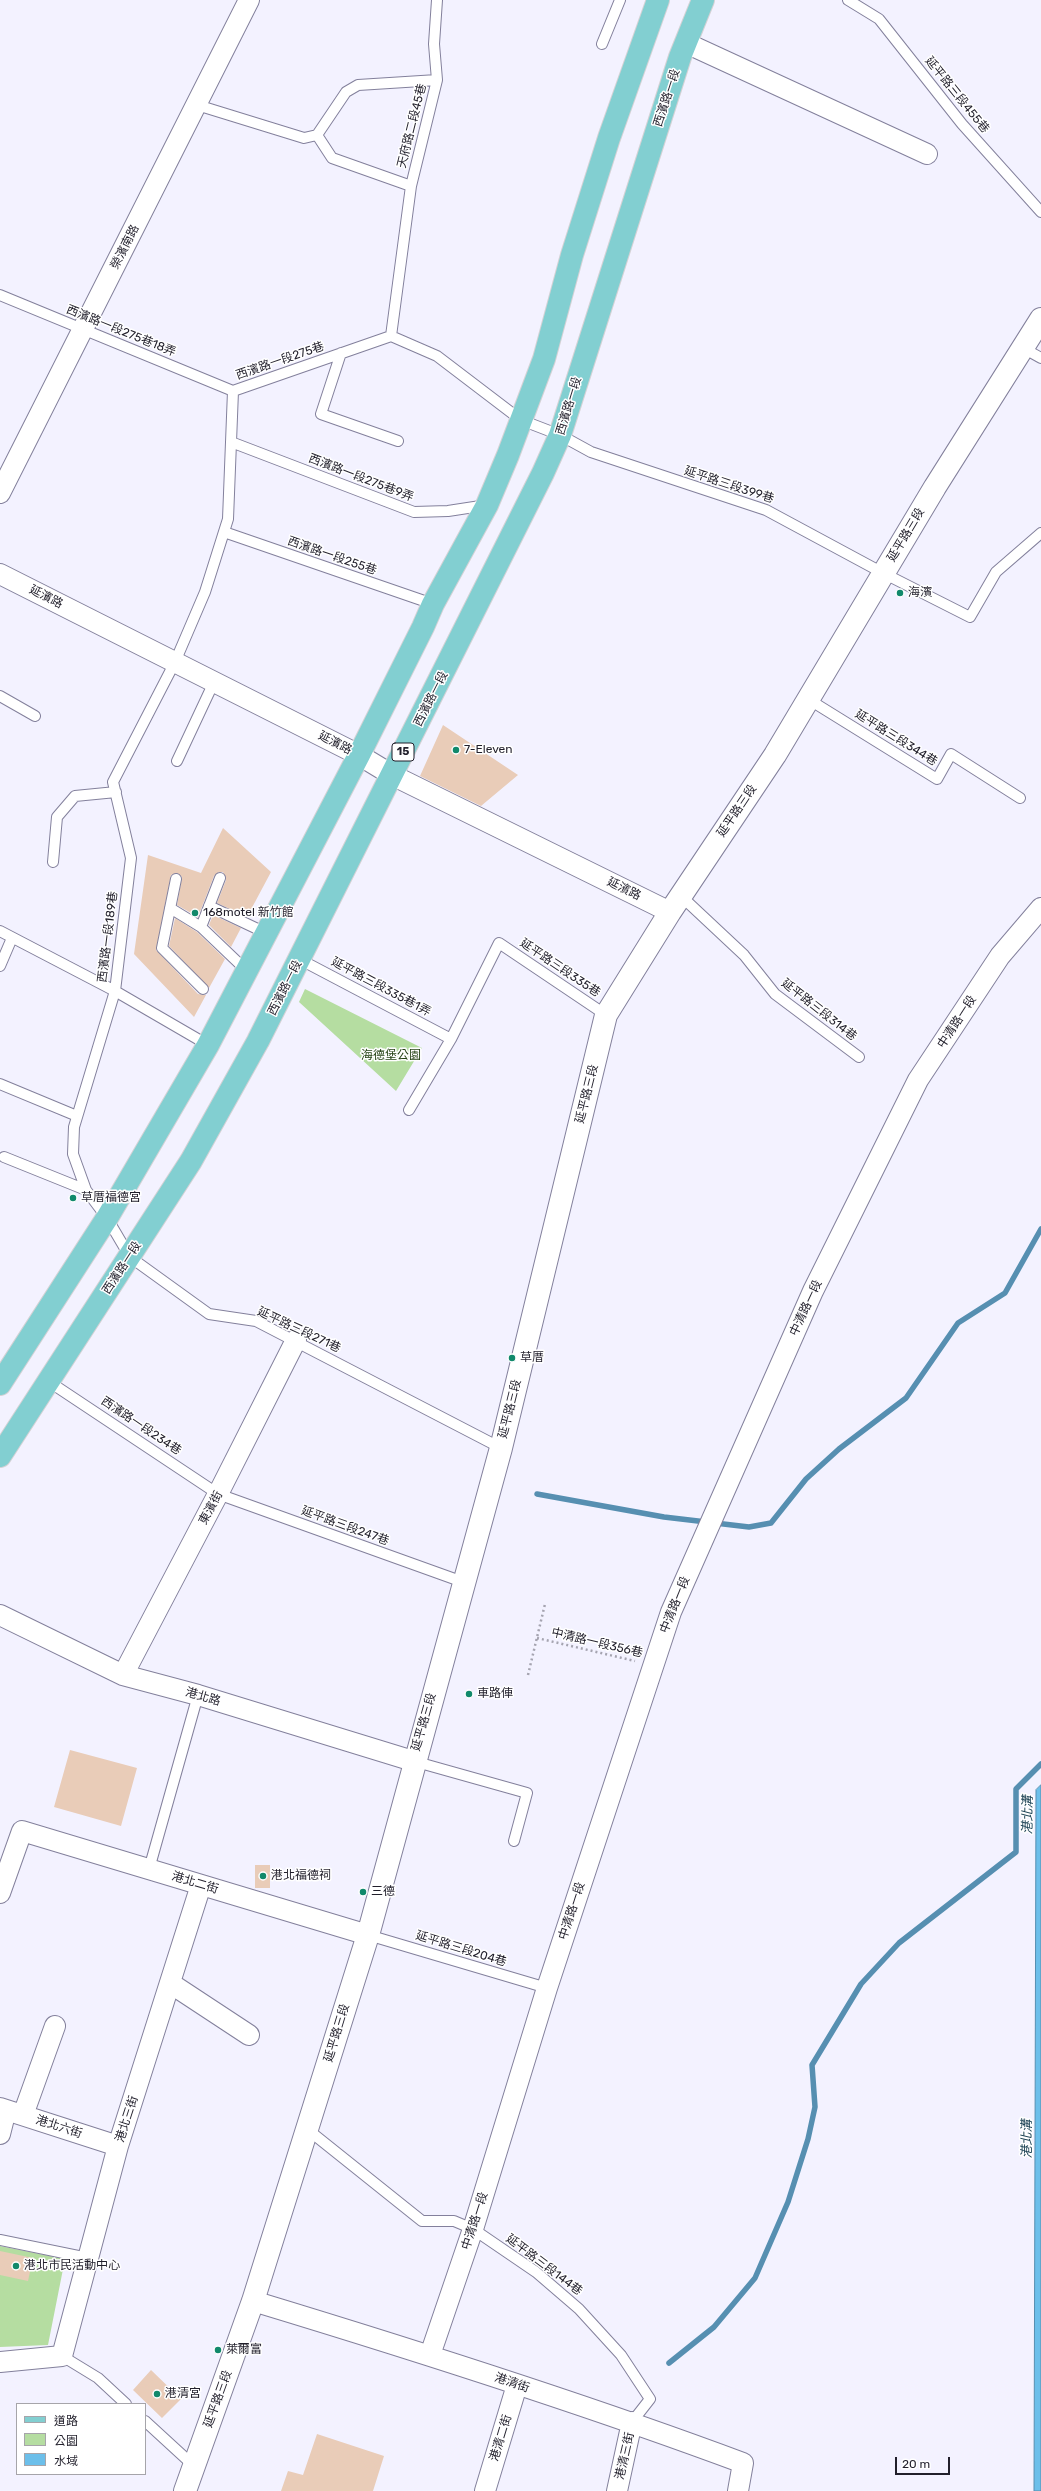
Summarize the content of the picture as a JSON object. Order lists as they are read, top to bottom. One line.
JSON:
{"streets":{"main road":["西濱路一段","15"],"street":["榮濱南路","延平路三段","延濱路","中清路一段","東濱街","港北路","港北二街","港北三街","港北六街","港清街","港清二街","港清三街"],"lane":["延平路三段455巷","天府路二段45巷","西濱路一段275巷18弄","西濱路一段275巷","西濱路一段275巷9弄","延平路三段399巷","西濱路一段255巷","延平路三段344巷","西濱路一段189巷","延平路三段335巷","延平路三段335巷1弄","延平路三段314巷","延平路三段271巷","西濱路一段234巷","延平路三段247巷","延平路三段204巷","延平路三段144巷"],"path":["中清路一段356巷"]},"crossings":[["西濱路一段","延平路三段399巷"],["西濱路一段","延濱路"],["西濱路一段","延平路三段335巷1弄"],["西濱路一段","延平路三段271巷"],["西濱路一段","西濱路一段234巷"],["天府路二段45巷","西濱路一段275巷"],["榮濱南路","西濱路一段275巷18弄"],["西濱路一段275巷18弄","西濱路一段275巷"],["西濱路一段275巷","西濱路一段275巷9弄"],["西濱路一段275巷","西濱路一段255巷"],["西濱路一段275巷","延濱路"],["西濱路一段275巷","西濱路一段189巷"],["延平路三段399巷","延平路三段"],["延平路三段","延濱路"],["延平路三段","延平路三段344巷"],["延平路三段","延平路三段335巷"],["延平路三段","延平路三段314巷"],["延平路三段","延平路三段271巷"],["延平路三段","延平路三段247巷"],["延平路三段","港北路"],["延平路三段","港北二街"],["延平路三段","延平路三段204巷"],["延平路三段","港清街"],["延濱路","西濱路一段189巷"],["延濱路","延平路三段314巷"],["西濱路一段189巷","延平路三段271巷"],["延平路三段335巷","延平路三段335巷1弄"],["中清路一段","中清路一段356巷"],["中清路一段","延平路三段204巷"],["中清路一段","延平路三段144巷"],["中清路一段","港清街"],["延平路三段271巷","東濱街"],["西濱路一段234巷","東濱街"],["西濱路一段234巷","延平路三段247巷"],["東濱街","延平路三段247巷"],["東濱街","港北路"],["港北二街","延平路三段204巷"],["港北二街","港北三街"],["港北三街","港北六街"],["延平路三段144巷","港清街"],["延平路三段144巷","港清三街"],["港清街","港清二街"],["港清街","港清三街"]],"water":["港北溝"],"parks":["海德堡公園"],"places":["海濱","7-Eleven","168motel 新竹館","草厝福德宮","草厝","車路俥","港北福德祠","三德","港北市民活動中心","萊爾富","港清宮"],"legend":["道路","公園","水域"],"scale_bar":"20 m"}
